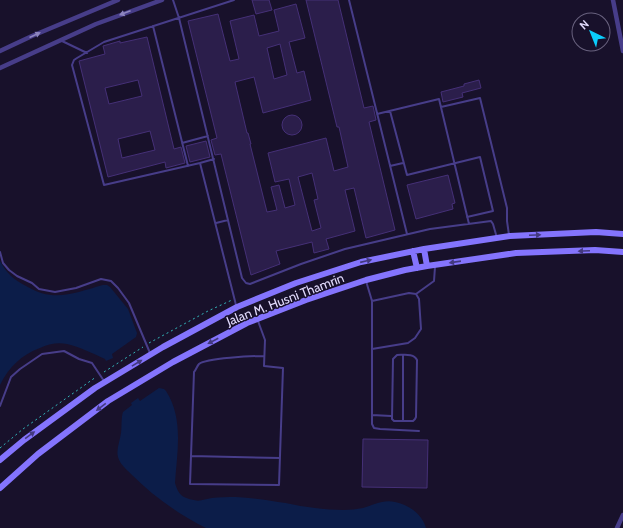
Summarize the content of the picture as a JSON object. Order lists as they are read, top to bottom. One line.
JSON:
{"streets":{"main road":["Jalan M. Husni Thamrin"]},"north":"top left"}
